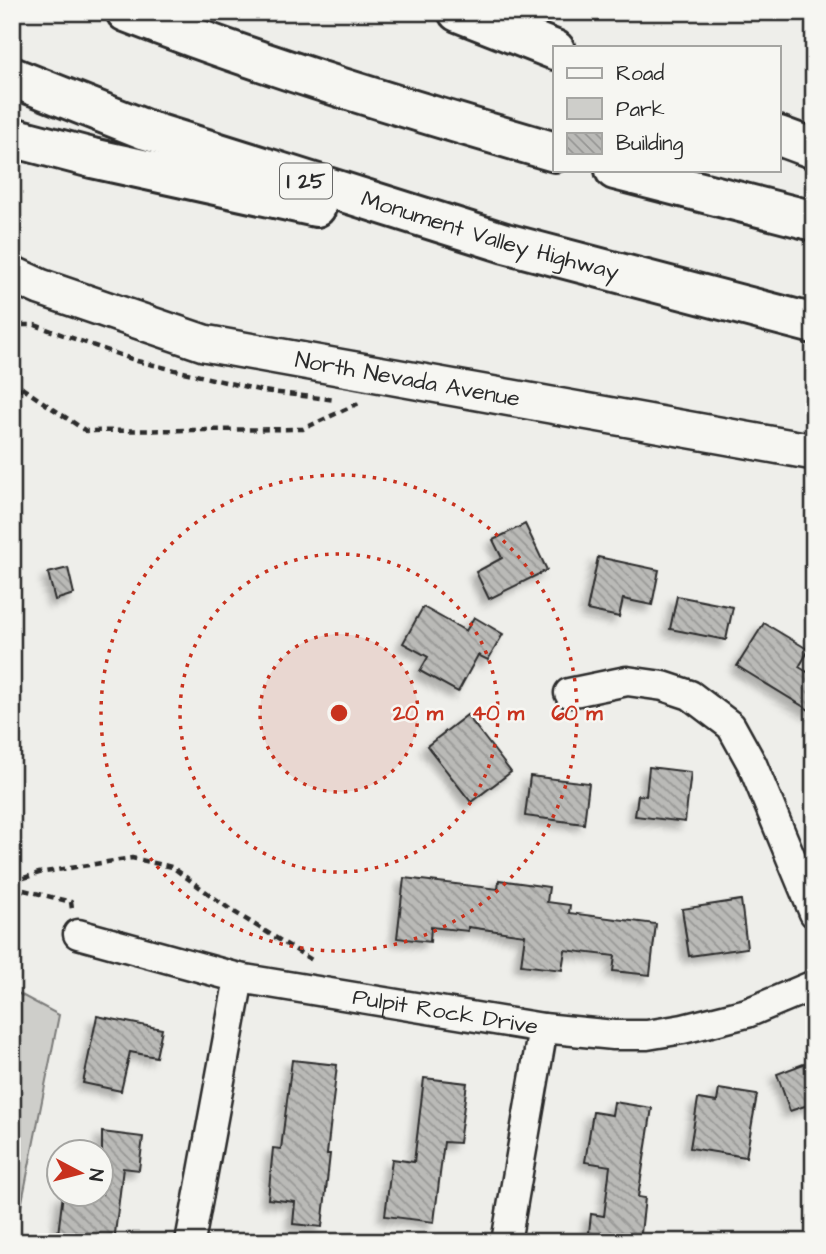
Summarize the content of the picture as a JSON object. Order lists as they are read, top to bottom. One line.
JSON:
{"streets":{"highway":["I 25","Monument Valley Highway"],"main road":["North Nevada Avenue"],"street":["Pulpit Rock Drive"]},"legend":["Road","Park","Building"],"north":"right","rings":["20 m","40 m","60 m"]}
